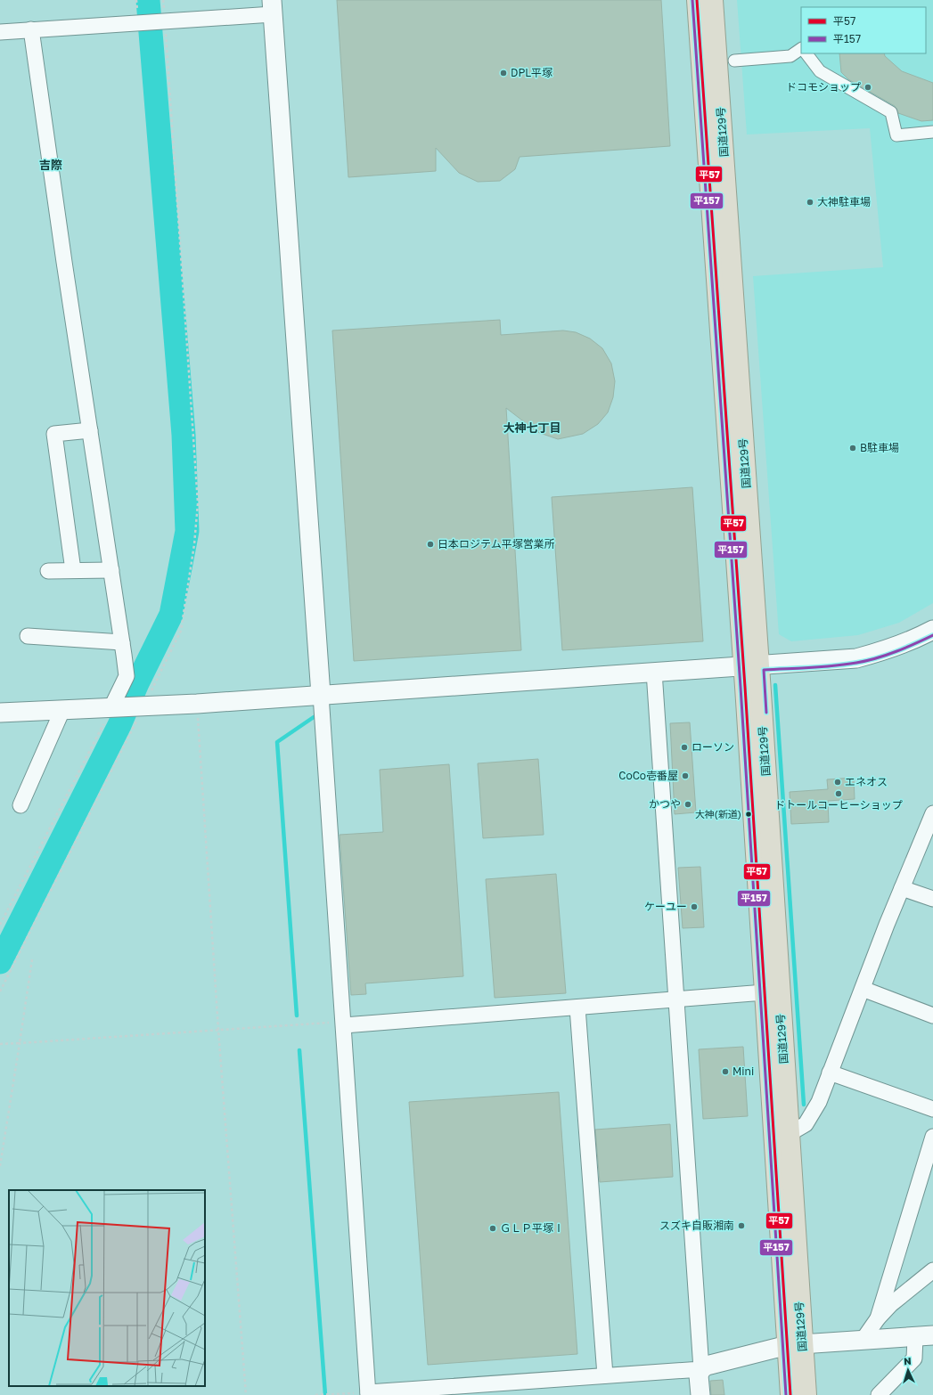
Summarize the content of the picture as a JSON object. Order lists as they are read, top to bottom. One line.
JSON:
{"streets":{"highway":["国道129号"]},"districts":["吉際","大神七丁目"],"places":["DPL平塚","ドコモショップ","大神駐車場","B駐車場","日本ロジテム平塚営業所","ローソン","CoCo壱番屋","エネオス","ドトールコーヒーショップ","かつや","大神(新道)","ケーユー","Mini","スズキ自販湘南","ＧＬＰ平塚Ⅰ"],"lines":["transit line 平57","transit line 平157"],"legend":["平57","平157"],"north":"top"}
